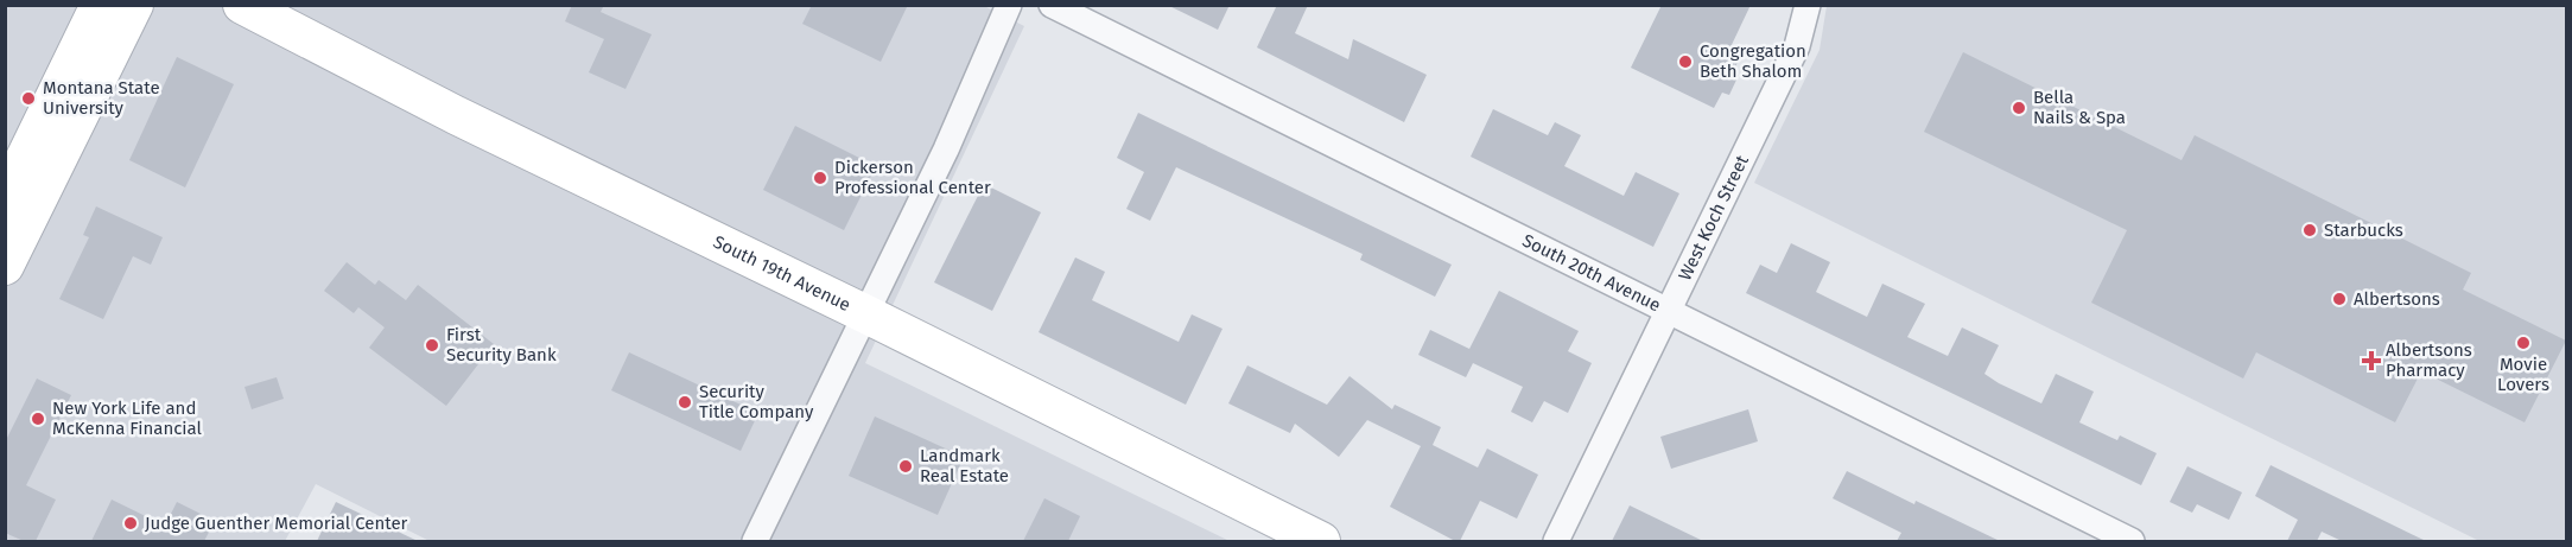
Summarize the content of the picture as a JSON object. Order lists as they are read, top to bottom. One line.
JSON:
{"streets":{"main road":["South 19th Avenue"],"street":["West Koch Street","South 20th Avenue"]},"crossings":[["West Koch Street","South 20th Avenue"]],"places":{"other":["Congregation Beth Shalom","Montana State University","Bella Nails & Spa","Dickerson Professional Center","Starbucks","Albertsons","Movie Lovers","First Security Bank","Security Title Company","New York Life and McKenna Financial","Landmark Real Estate","Judge Guenther Memorial Center"],"health":["Albertsons Pharmacy"]}}
